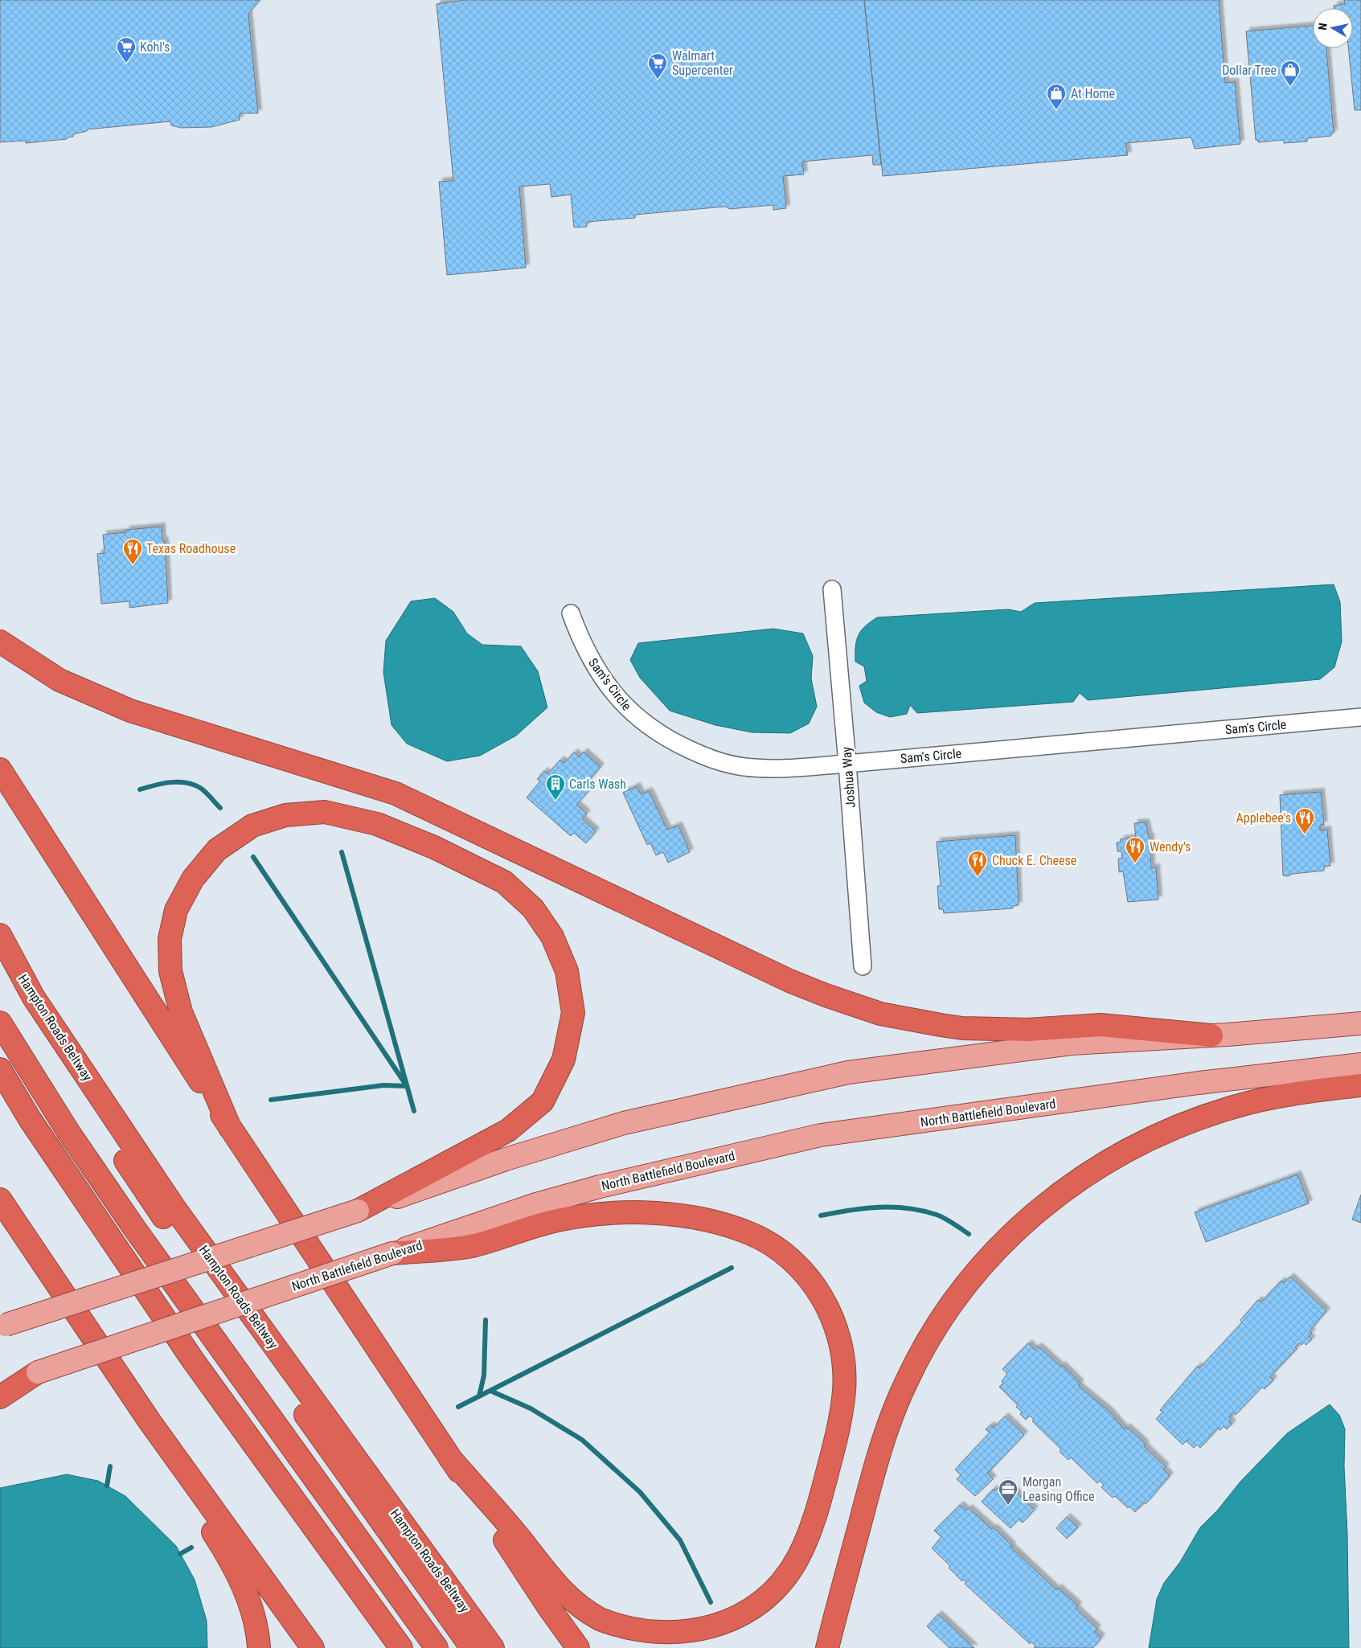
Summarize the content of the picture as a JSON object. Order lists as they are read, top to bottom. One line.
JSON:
{"streets":{"highway":["Hampton Roads Beltway"],"main road":["North Battlefield Boulevard"],"street":["Sam's Circle","Joshua Way"]},"crossings":[["Sam's Circle","Joshua Way"]],"places":{"supermarket":["Kohl's","Walmart Supercenter"],"shop":["Dollar Tree","At Home"],"restaurant":["Texas Roadhouse","Applebee's","Wendy's","Chuck E. Cheese"],"building":["Carls Wash"],"office":["Morgan Leasing Office"]},"north":"left"}
